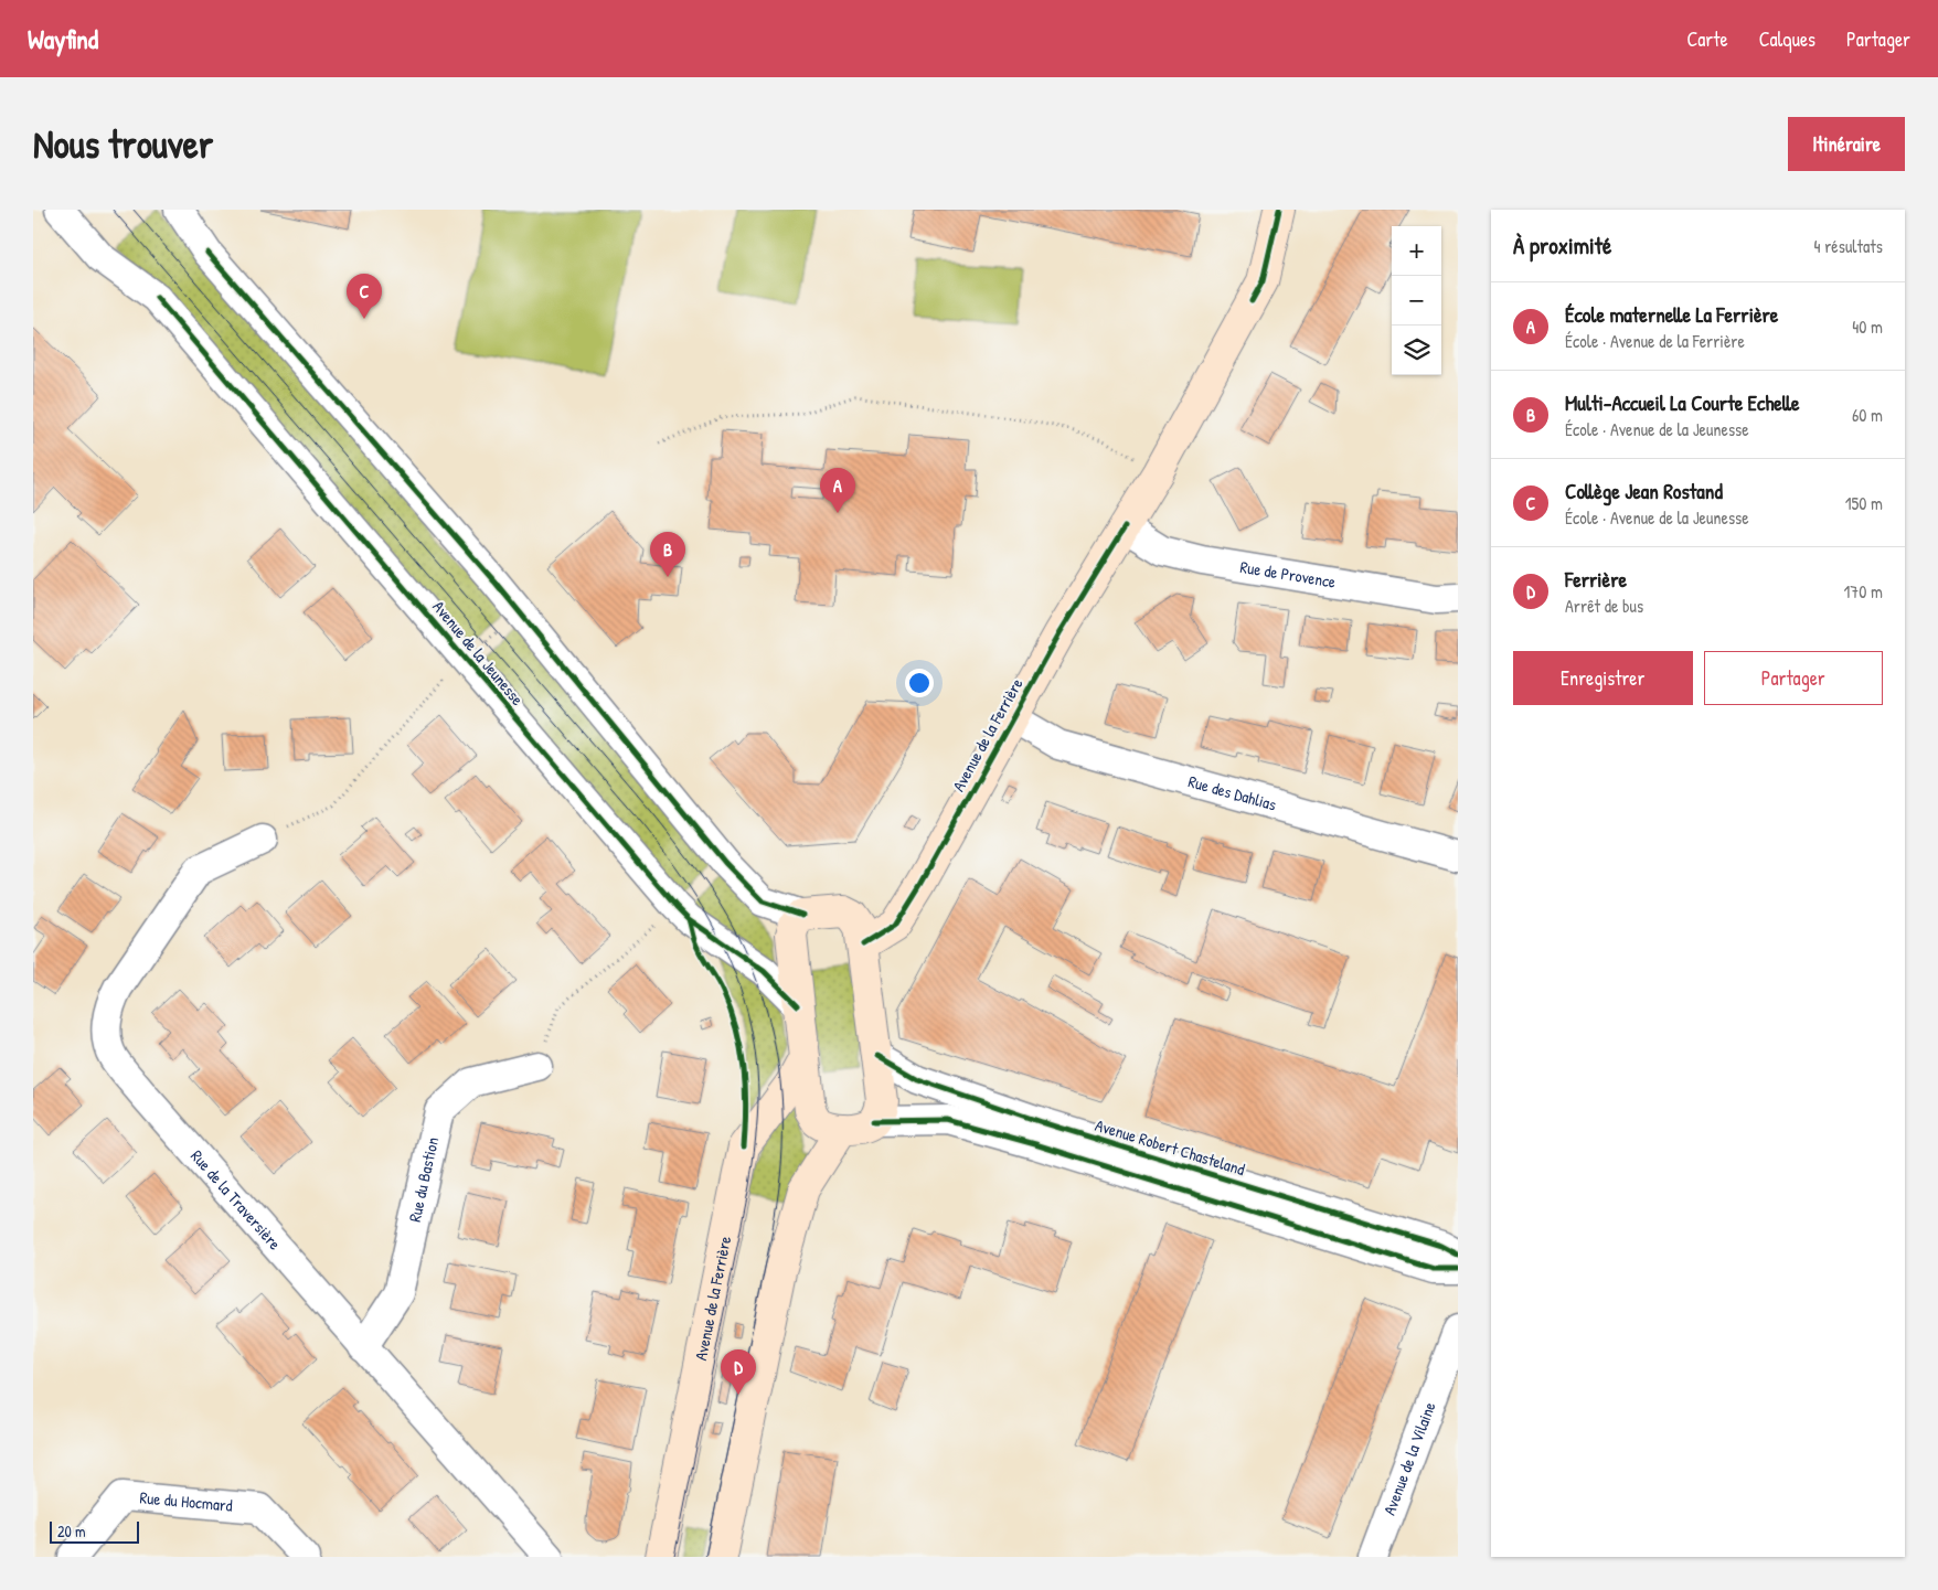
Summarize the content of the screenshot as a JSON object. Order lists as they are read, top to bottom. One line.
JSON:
{"streets":{"street":["Rue de Provence","Avenue de la Jeunesse","Avenue de la Ferrière","Rue des Dahlias","Avenue Robert Chasteland","Rue du Bastion","Rue de la Traversière","Avenue de la Vilaine","Rue du Hocmard"]},"crossings":[["Rue de Provence","Avenue de la Ferrière"],["Avenue de la Ferrière","Rue des Dahlias"],["Rue du Bastion","Rue de la Traversière"]],"scale_bar":"20 m","page":{"header":"Wayfind","nav":["Carte","Calques","Partager"],"buttons":["Itinéraire",["Enregistrer","Partager"]],"title":"Nous trouver","heading":["À proximité","4 résultats"],"map_buttons":["+","−"],"pins":["C","A","B","D"],"list":[{"mark":"A","name":"École maternelle La Ferrière","note":"École · Avenue de la Ferrière","value":"40 m"},{"mark":"B","name":"Multi-Accueil La Courte Echelle","note":"École · Avenue de la Jeunesse","value":"60 m"},{"mark":"C","name":"Collège Jean Rostand","note":"École · Avenue de la Jeunesse","value":"150 m"},{"mark":"D","name":"Ferrière","note":"Arrêt de bus","value":"170 m"}],"scale":"20 m"}}
